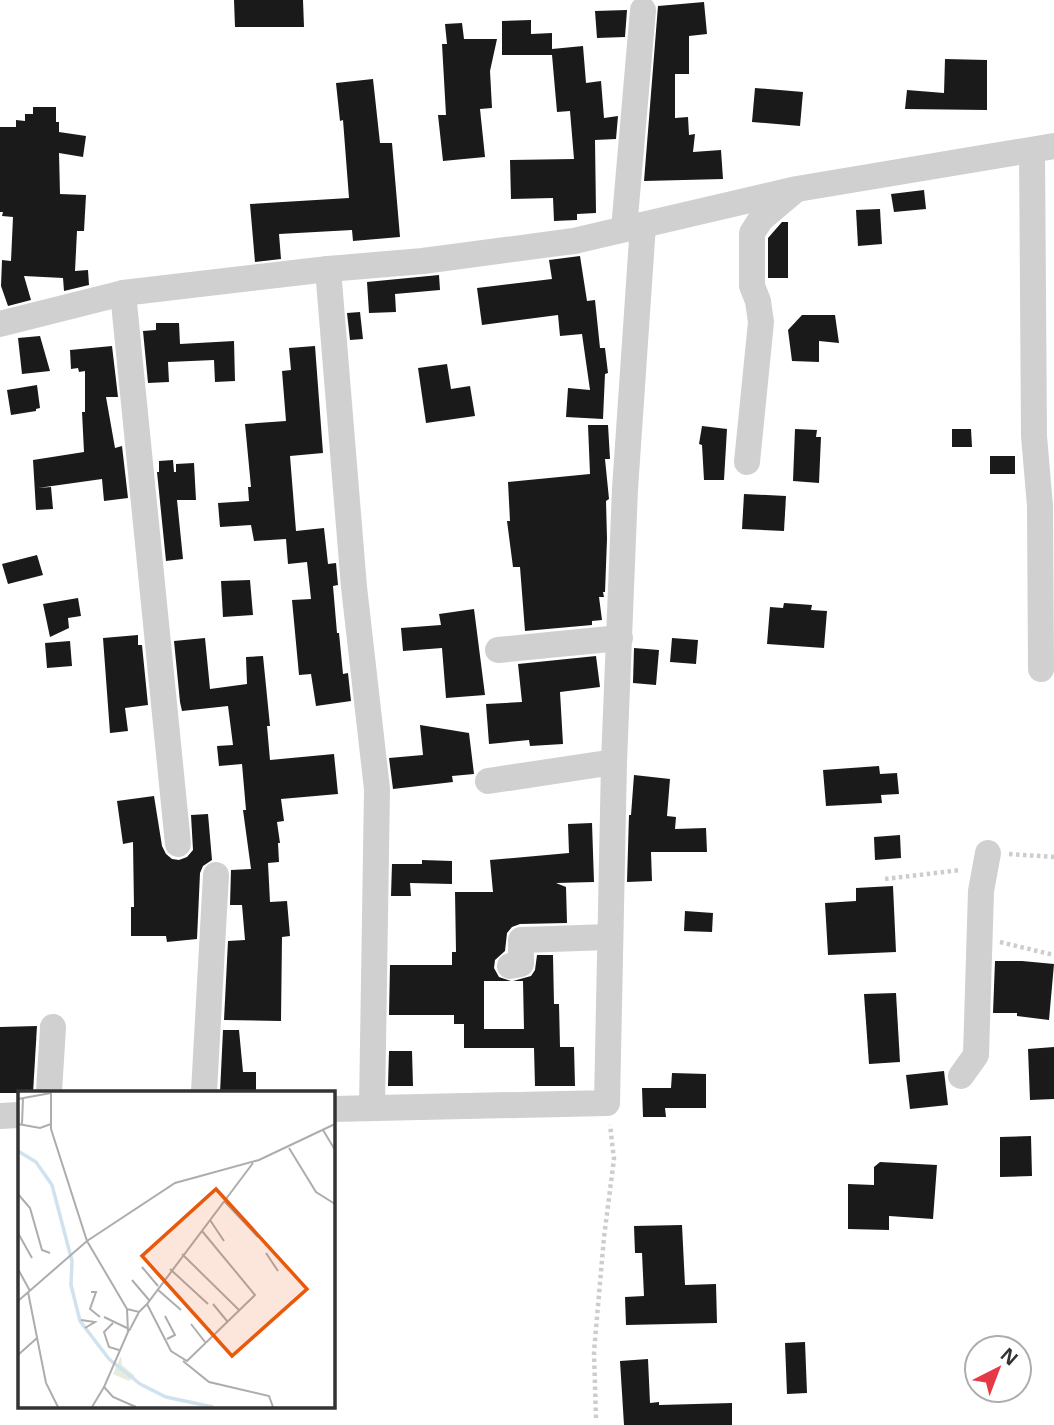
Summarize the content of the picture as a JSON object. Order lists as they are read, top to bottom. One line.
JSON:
{"north":"top right"}
